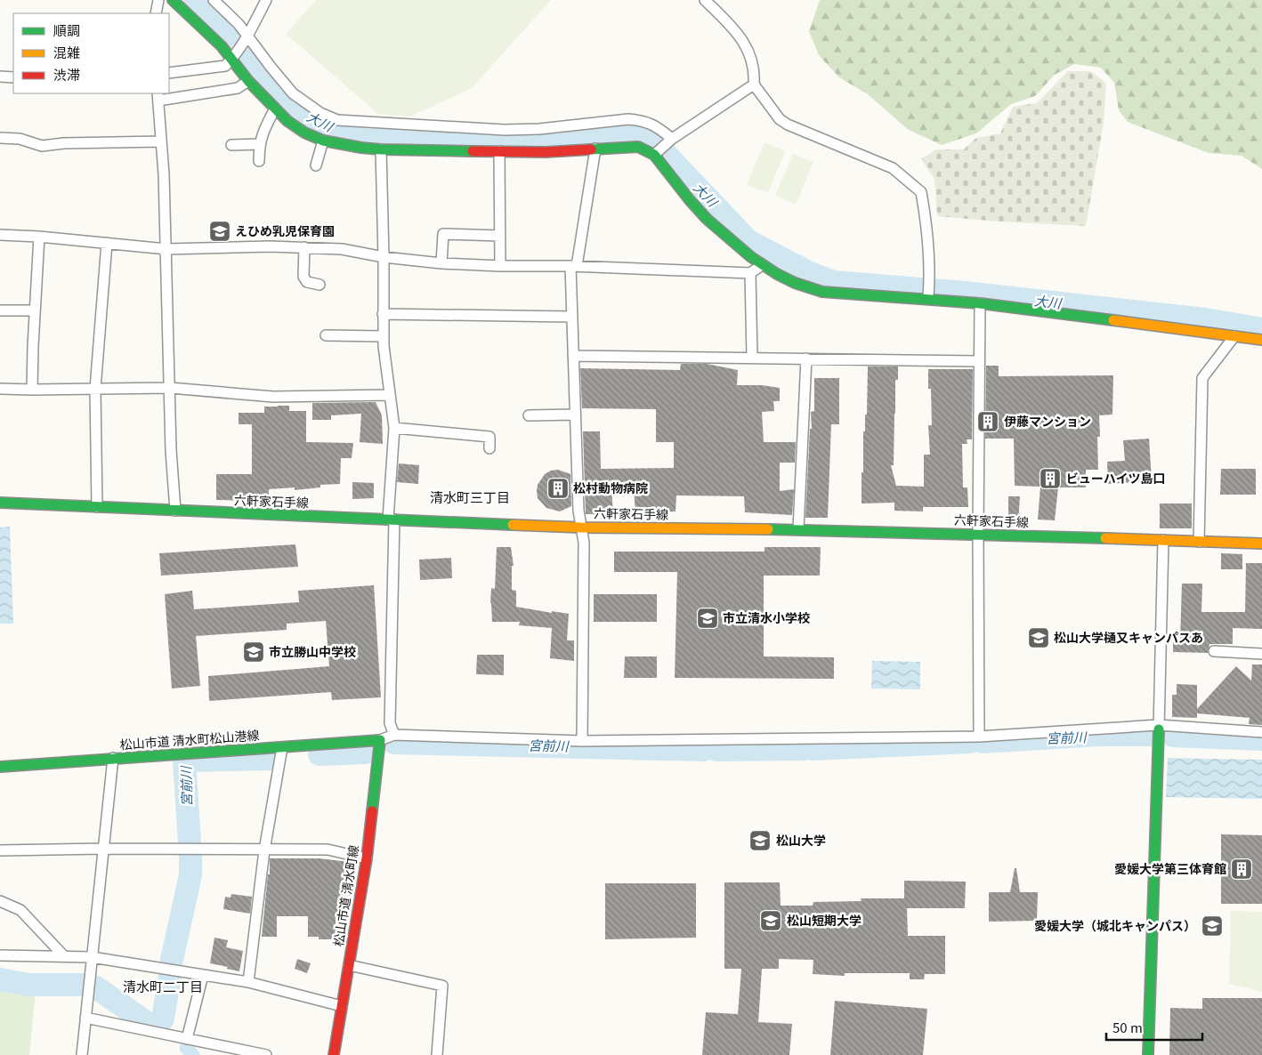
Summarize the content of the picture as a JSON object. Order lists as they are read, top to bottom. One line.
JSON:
{"streets":{"street":["六軒家石手線","松山市道 清水町松山港線","松山市道 清水町線"]},"crossings":[["松山市道 清水町松山港線","松山市道 清水町線"]],"districts":["清水町三丁目","清水町二丁目"],"water":["大川","宮前川"],"places":{"school or university":["えひめ乳児保育園","市立清水小学校","松山大学樋又キャンパスあ","市立勝山中学校","松山大学","松山短期大学","愛媛大学（城北キャンパス）"],"building":["伊藤マンション","ビューハイツ島口","松村動物病院","愛媛大学第三体育館"]},"legend":["順調","混雑","渋滞"],"scale_bar":"50 m"}
